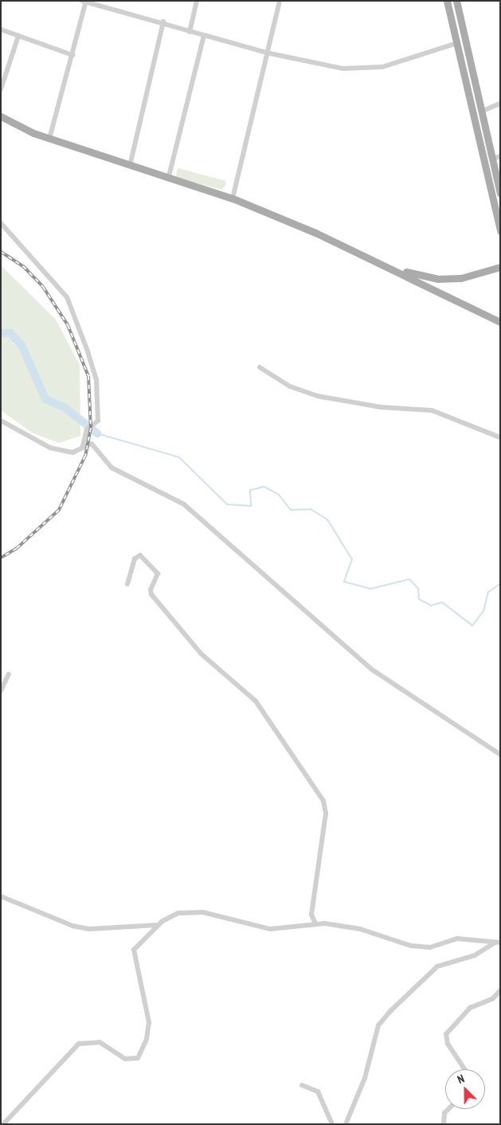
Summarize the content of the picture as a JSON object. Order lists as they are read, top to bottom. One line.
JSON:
{"north":"top left"}
